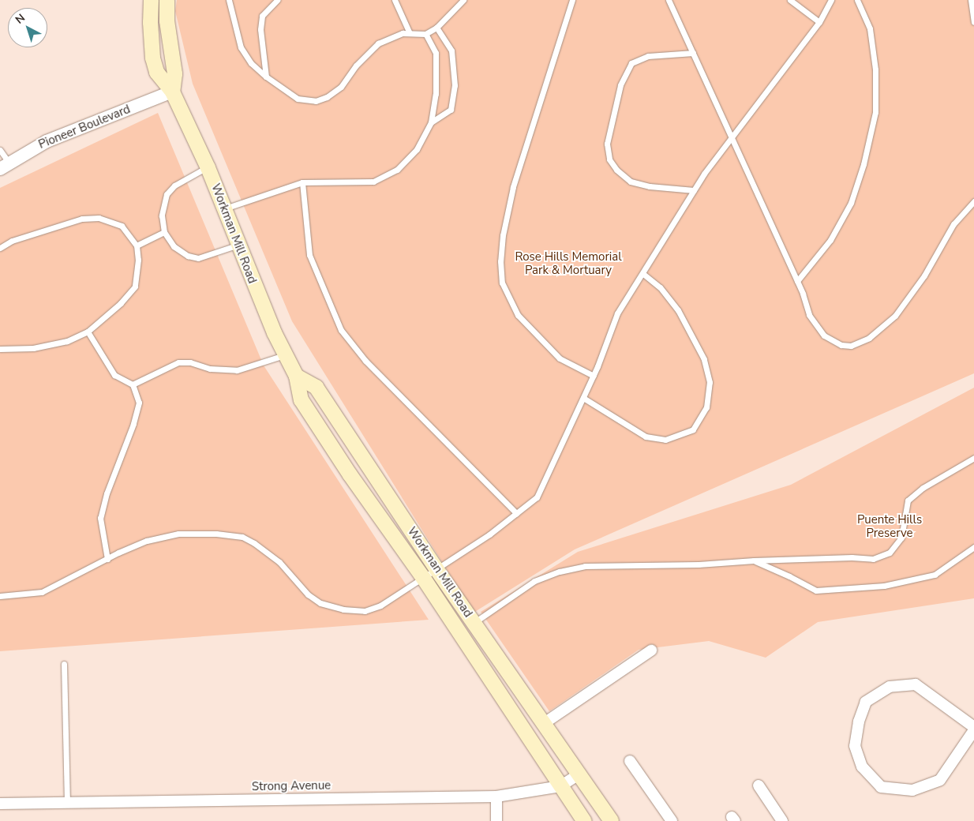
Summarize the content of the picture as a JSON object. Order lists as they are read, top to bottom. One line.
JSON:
{"streets":{"main road":["Workman Mill Road"],"street":["Pioneer Boulevard","Strong Avenue"]},"crossings":[["Pioneer Boulevard","Workman Mill Road"],["Workman Mill Road","Strong Avenue"]],"parks":["Rose Hills Memorial Park & Mortuary","Puente Hills Preserve"],"north":"top left"}
